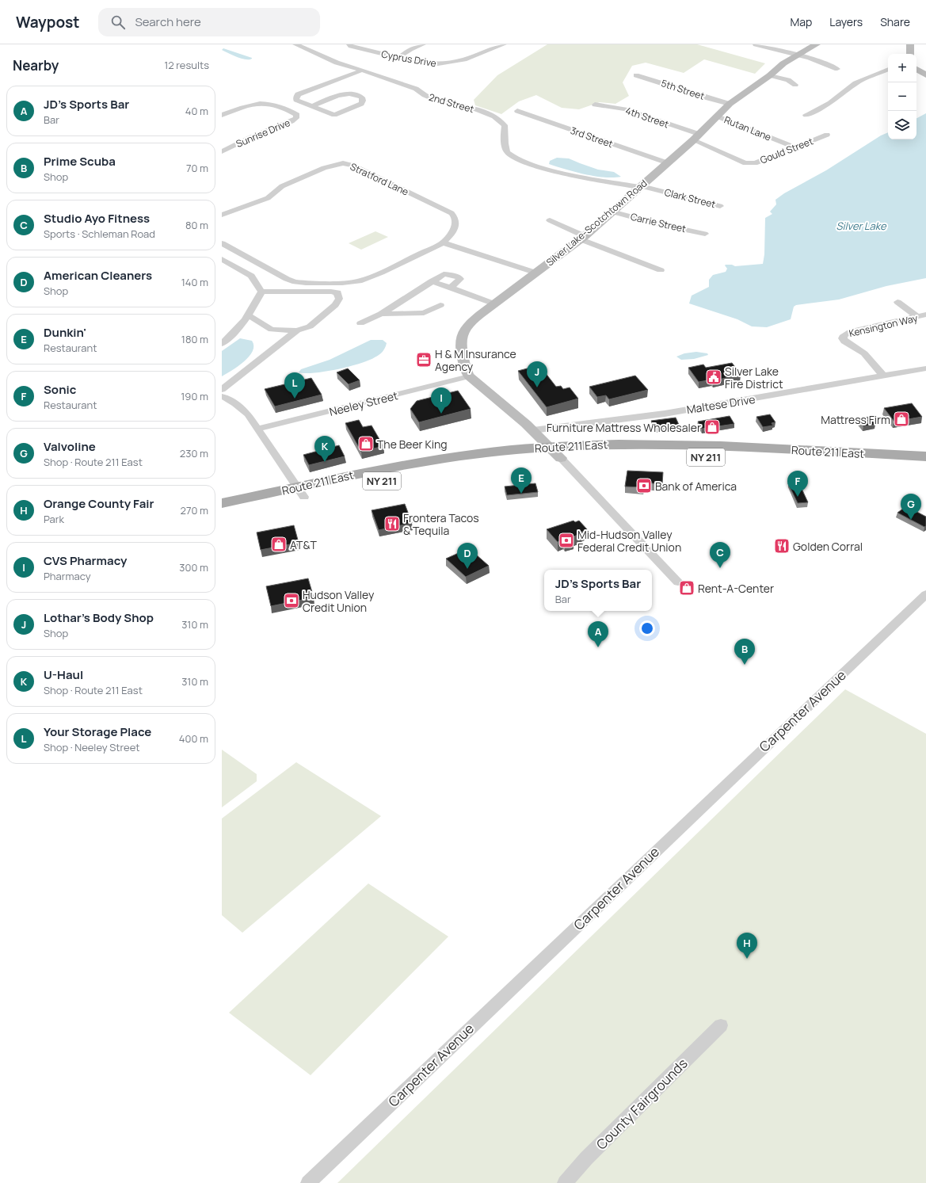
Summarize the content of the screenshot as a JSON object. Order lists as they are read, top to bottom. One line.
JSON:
{"streets":{"main road":["Route 211 East","NY 211"],"street":["Cyprus Drive","5th Street","2nd Street","4th Street","Rutan Lane","Sunrise Drive","3rd Street","Gould Street","Stratford Lane","Clark Street","Silver Lake-Scotchtown Road","Carrie Street","Kensington Way","Neeley Street","Maltese Drive","Carpenter Avenue","County Fairgrounds"]},"crossings":[["5th Street","Silver Lake-Scotchtown Road"],["2nd Street","Clark Street"],["2nd Street","Silver Lake-Scotchtown Road"],["4th Street","Gould Street"],["4th Street","Silver Lake-Scotchtown Road"],["Rutan Lane","Gould Street"],["Rutan Lane","Silver Lake-Scotchtown Road"],["3rd Street","Silver Lake-Scotchtown Road"],["Gould Street","Silver Lake-Scotchtown Road"],["Clark Street","Silver Lake-Scotchtown Road"],["Silver Lake-Scotchtown Road","Carrie Street"],["Silver Lake-Scotchtown Road","Neeley Street"],["Kensington Way","Maltese Drive"]],"water":["Silver Lake"],"places":{"office":["H & M Insurance Agency"],"public building":["Silver Lake Fire District"],"shop":["Mattress Firm","Furniture Mattress Wholesaler","The Beer King","AT&T","Rent-A-Center"],"bank":["Bank of America","Mid-Hudson Valley Federal Credit Union","Hudson Valley Credit Union"],"restaurant":["Frontera Tacos & Tequila","Golden Corral"]},"page":{"header":"Waypost","search":"Search here","nav":["Map","Layers","Share"],"heading":["Nearby","12 results"],"map_buttons":["+","−"],"list":[{"mark":"A","name":"JD's Sports Bar","note":"Bar","value":"40 m"},{"mark":"B","name":"Prime Scuba","note":"Shop","value":"70 m"},{"mark":"C","name":"Studio Ayo Fitness","note":"Sports · Schleman Road","value":"80 m"},{"mark":"D","name":"American Cleaners","note":"Shop","value":"140 m"},{"mark":"E","name":"Dunkin'","note":"Restaurant","value":"180 m"},{"mark":"F","name":"Sonic","note":"Restaurant","value":"190 m"},{"mark":"G","name":"Valvoline","note":"Shop · Route 211 East","value":"230 m"},{"mark":"H","name":"Orange County Fair","note":"Park","value":"270 m"},{"mark":"I","name":"CVS Pharmacy","note":"Pharmacy","value":"300 m"},{"mark":"J","name":"Lothar's Body Shop","note":"Shop","value":"310 m"},{"mark":"K","name":"U-Haul","note":"Shop · Route 211 East","value":"310 m"},{"mark":"L","name":"Your Storage Place","note":"Shop · Neeley Street","value":"400 m"}],"pins":["J","L","I","K","E","F","G","C","D","A","B","H"],"popup":["JD's Sports Bar","Bar"]}}
